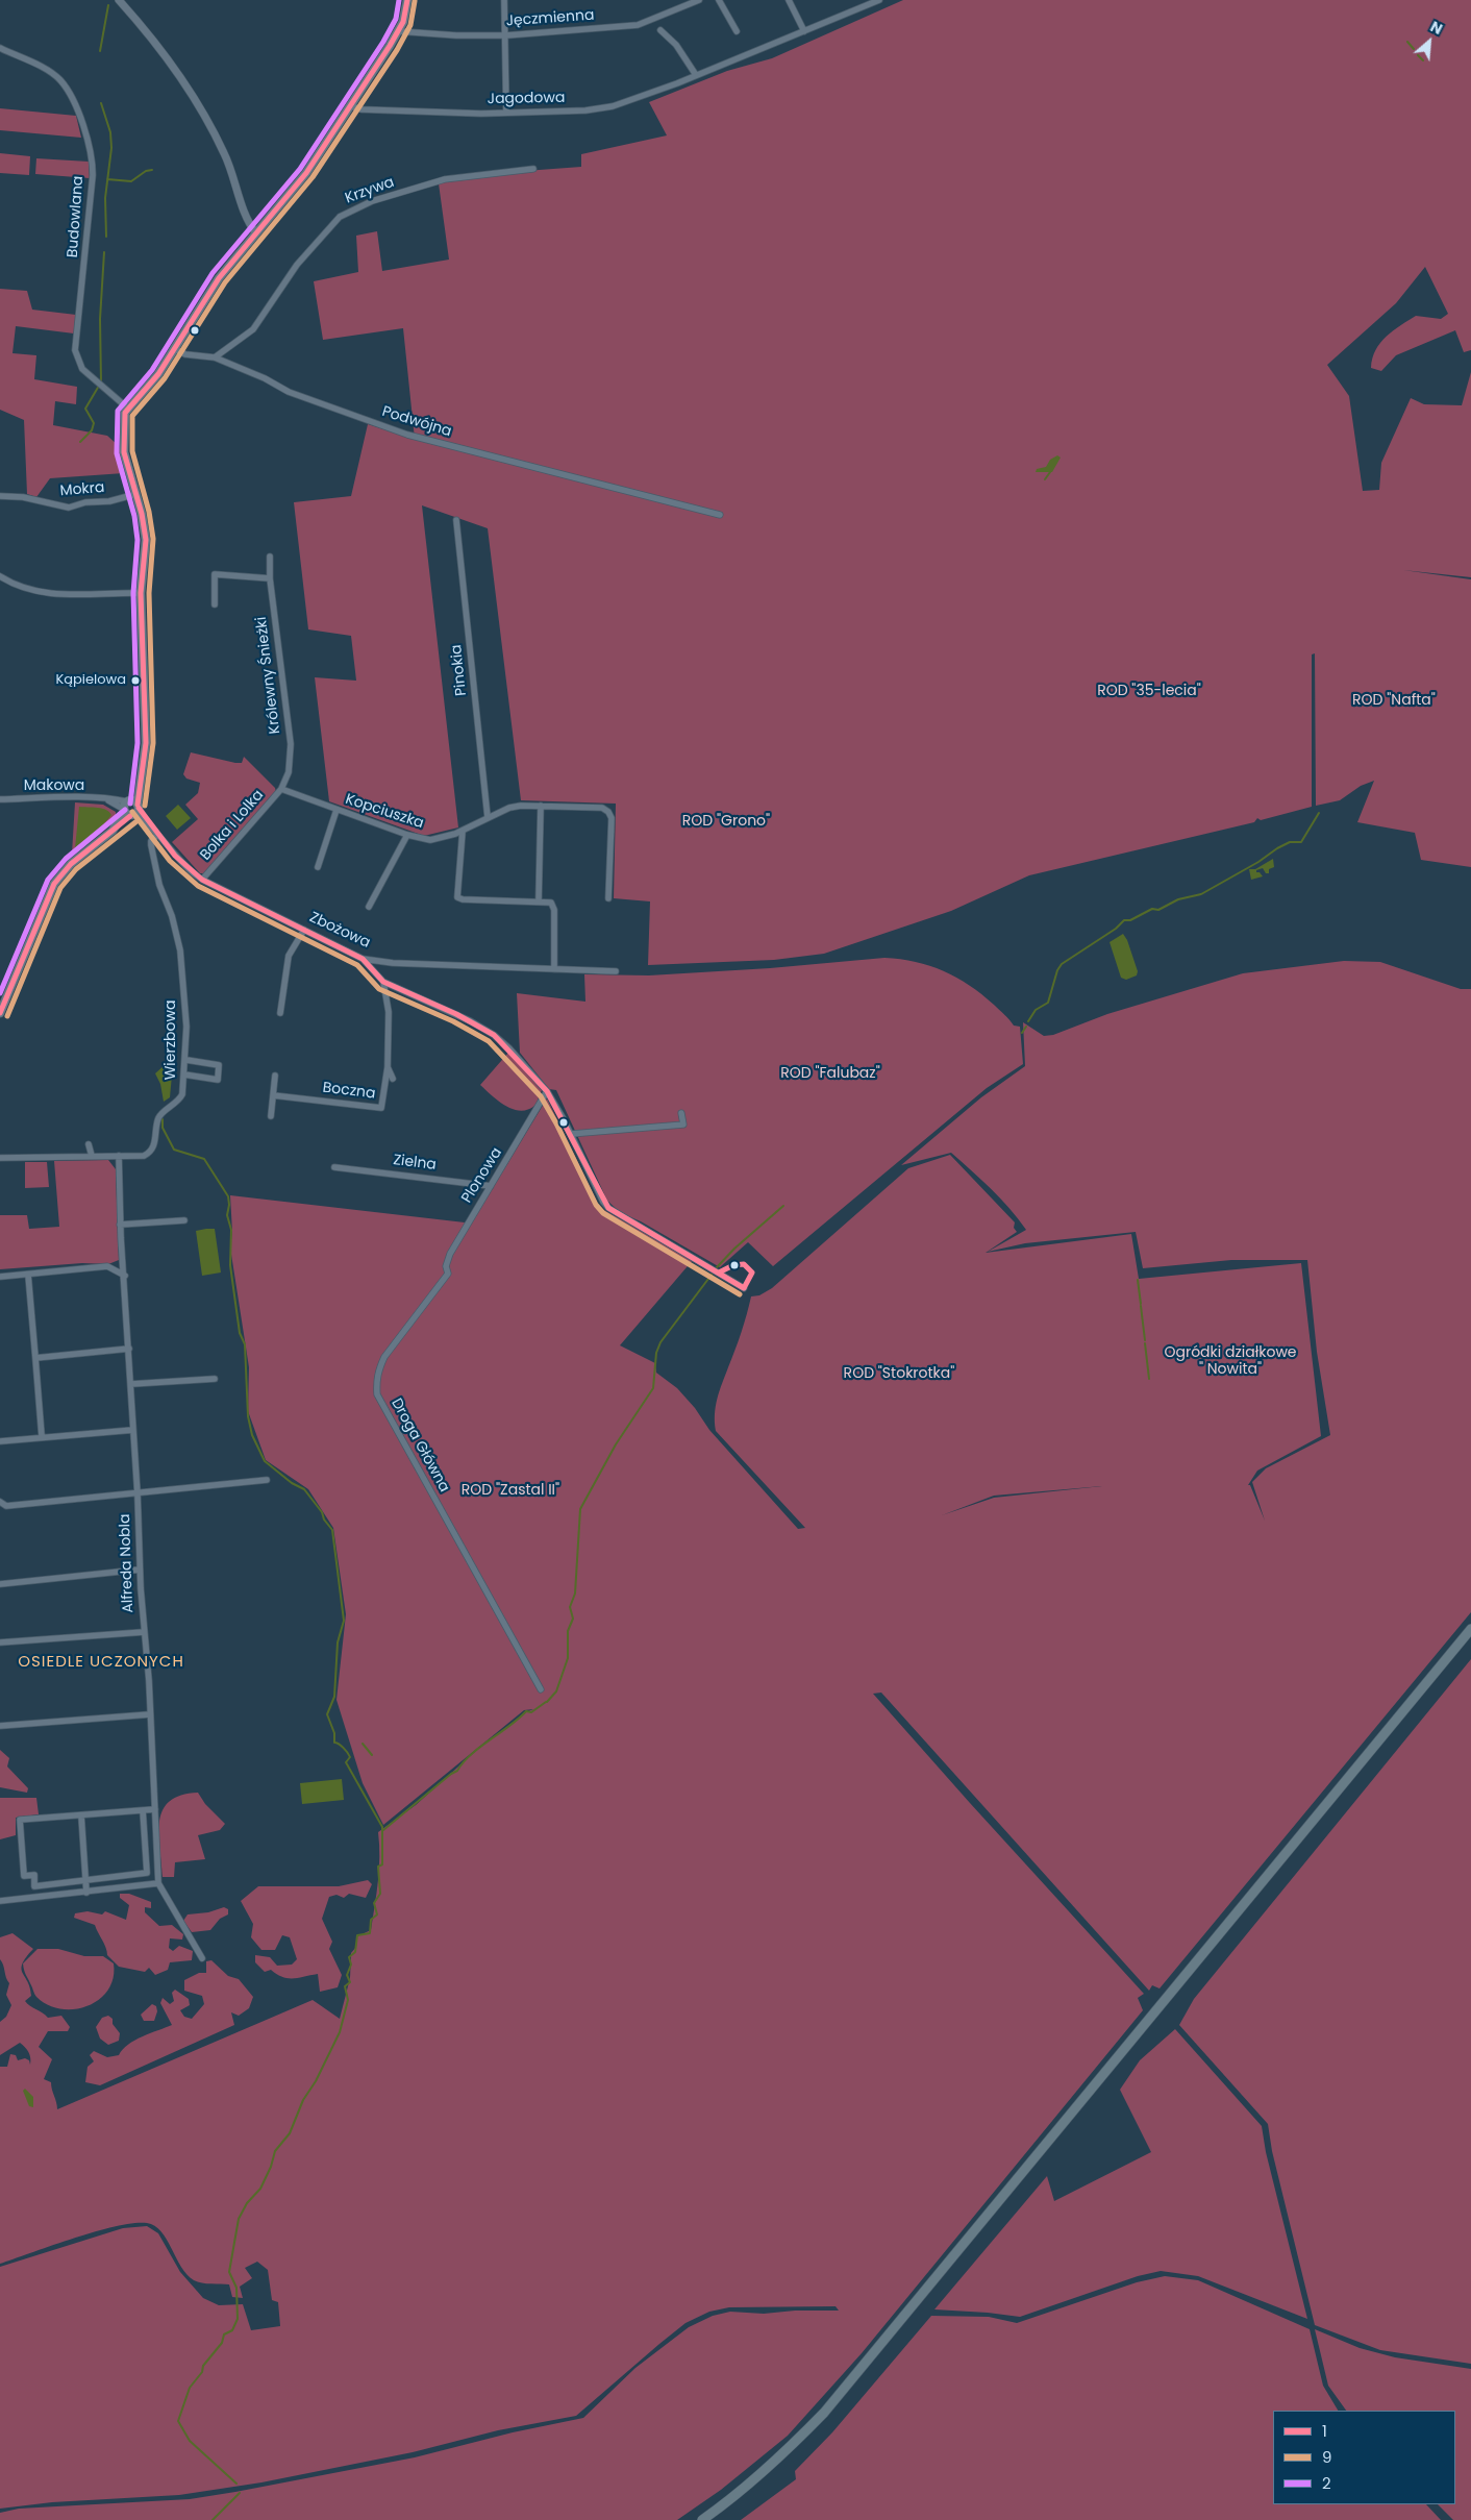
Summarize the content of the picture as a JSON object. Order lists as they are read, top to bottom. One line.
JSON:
{"streets":{"street":["Jęczmienna","Jagodowa","Krzywa","Budowlana","Podwójna","Mokra","Pinokia","Królewny Śnieżki","Makowa","Kopciuszka","Bolka i Lolka","Zbożowa","Wierzbowa","Boczna","Zielna","Plonowa","Droga Główna","Alfreda Nobla"]},"crossings":[["Krzywa","Podwójna"],["Pinokia","Kopciuszka"],["Królewny Śnieżki","Kopciuszka"],["Królewny Śnieżki","Bolka i Lolka"],["Makowa","Zbożowa"],["Kopciuszka","Bolka i Lolka"],["Bolka i Lolka","Zbożowa"],["Zbożowa","Wierzbowa"],["Wierzbowa","Alfreda Nobla"],["Zielna","Plonowa"],["Plonowa","Droga Główna"]],"districts":["OSIEDLE UCZONYCH"],"parks":["ROD \"35-lecia\"","ROD \"Nafta\"","ROD \"Grono\"","ROD \"Falubaz\"","Ogródki działkowe \" Nowita\"","ROD \"Stokrotka\"","ROD \"Zastal II\""],"places":["Kąpielowa"],"lines":["transit line 1","transit line 2","transit line 9"],"legend":["1","9","2"],"north":"top right"}
